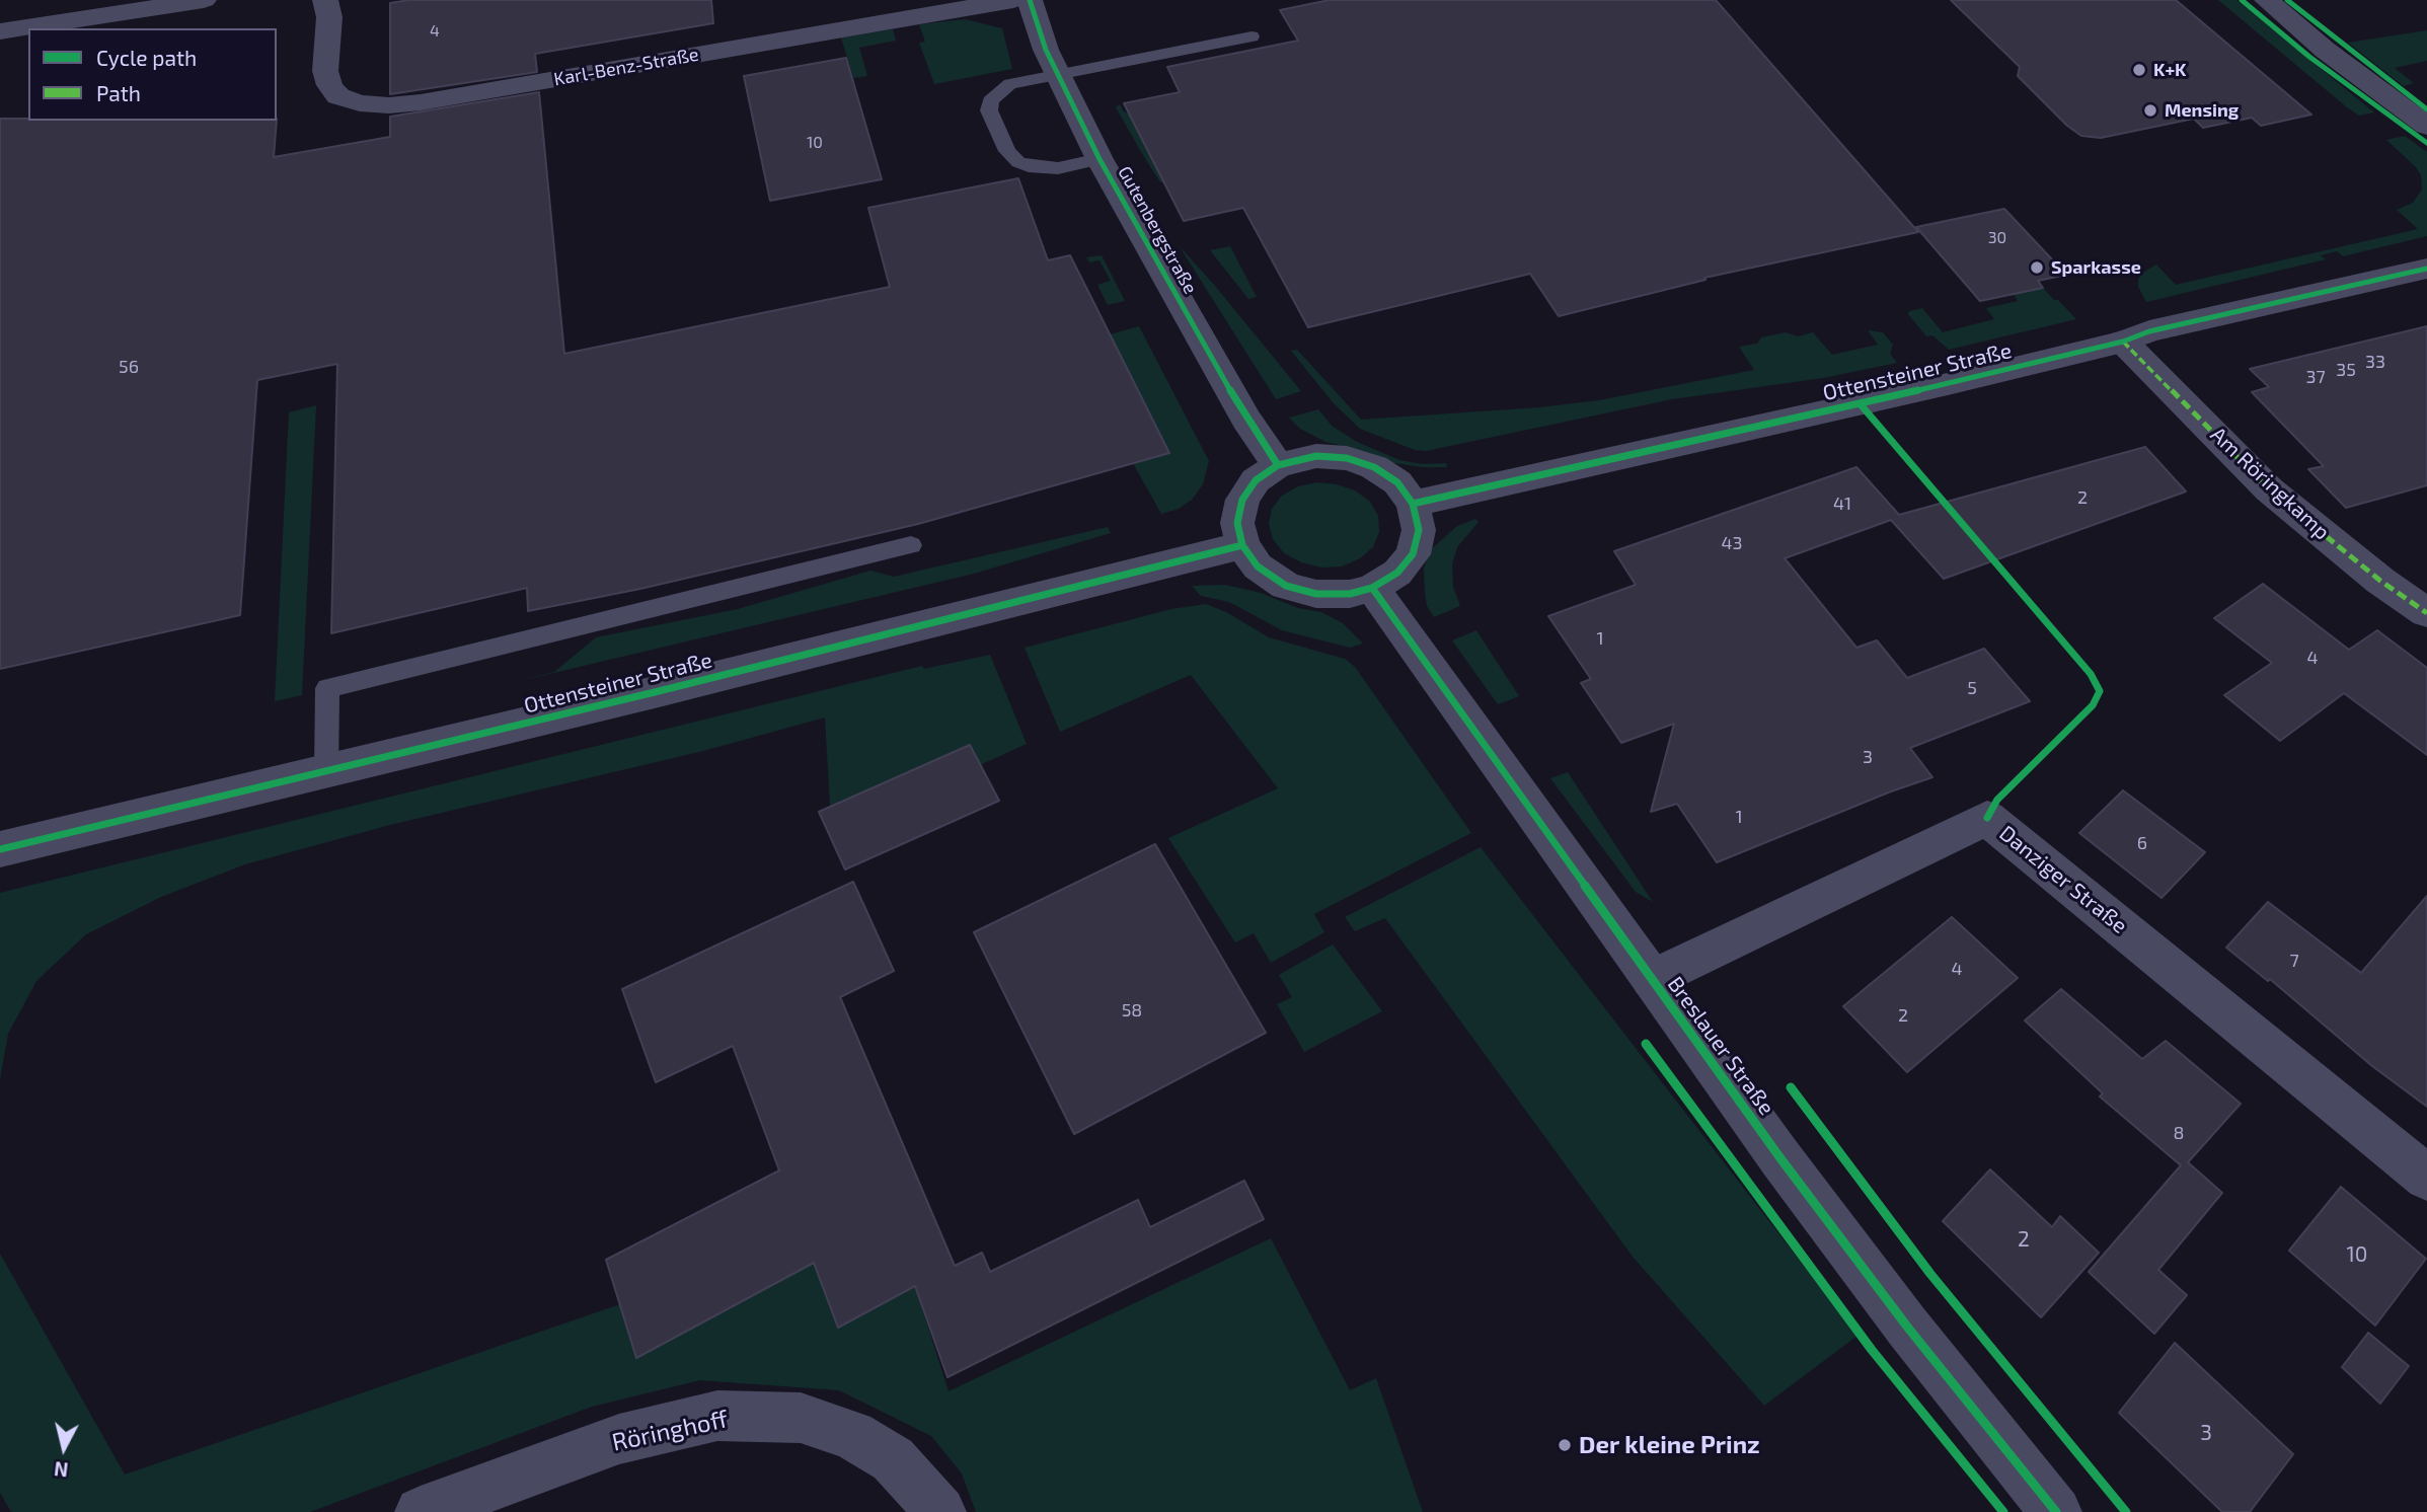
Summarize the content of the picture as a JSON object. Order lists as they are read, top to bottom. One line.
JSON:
{"streets":{"street":["Karl-Benz-Straße","Gutenbergstraße","Ottensteiner Straße","Am Röringkamp","Danziger Straße","Breslauer Straße","Röringhoff"]},"crossings":[["Gutenbergstraße","Ottensteiner Straße"],["Gutenbergstraße","Breslauer Straße"],["Ottensteiner Straße","Am Röringkamp"],["Ottensteiner Straße","Breslauer Straße"],["Danziger Straße","Breslauer Straße"]],"places":["K+K","Mensing","Sparkasse","Der kleine Prinz"],"house_numbers":["4","10","30","33","56","35","37","2","41","43","1","4","5","3","1","6","7","4","58","2","8","2","10","3"],"legend":["Cycle path","Path"],"north":"bottom"}
